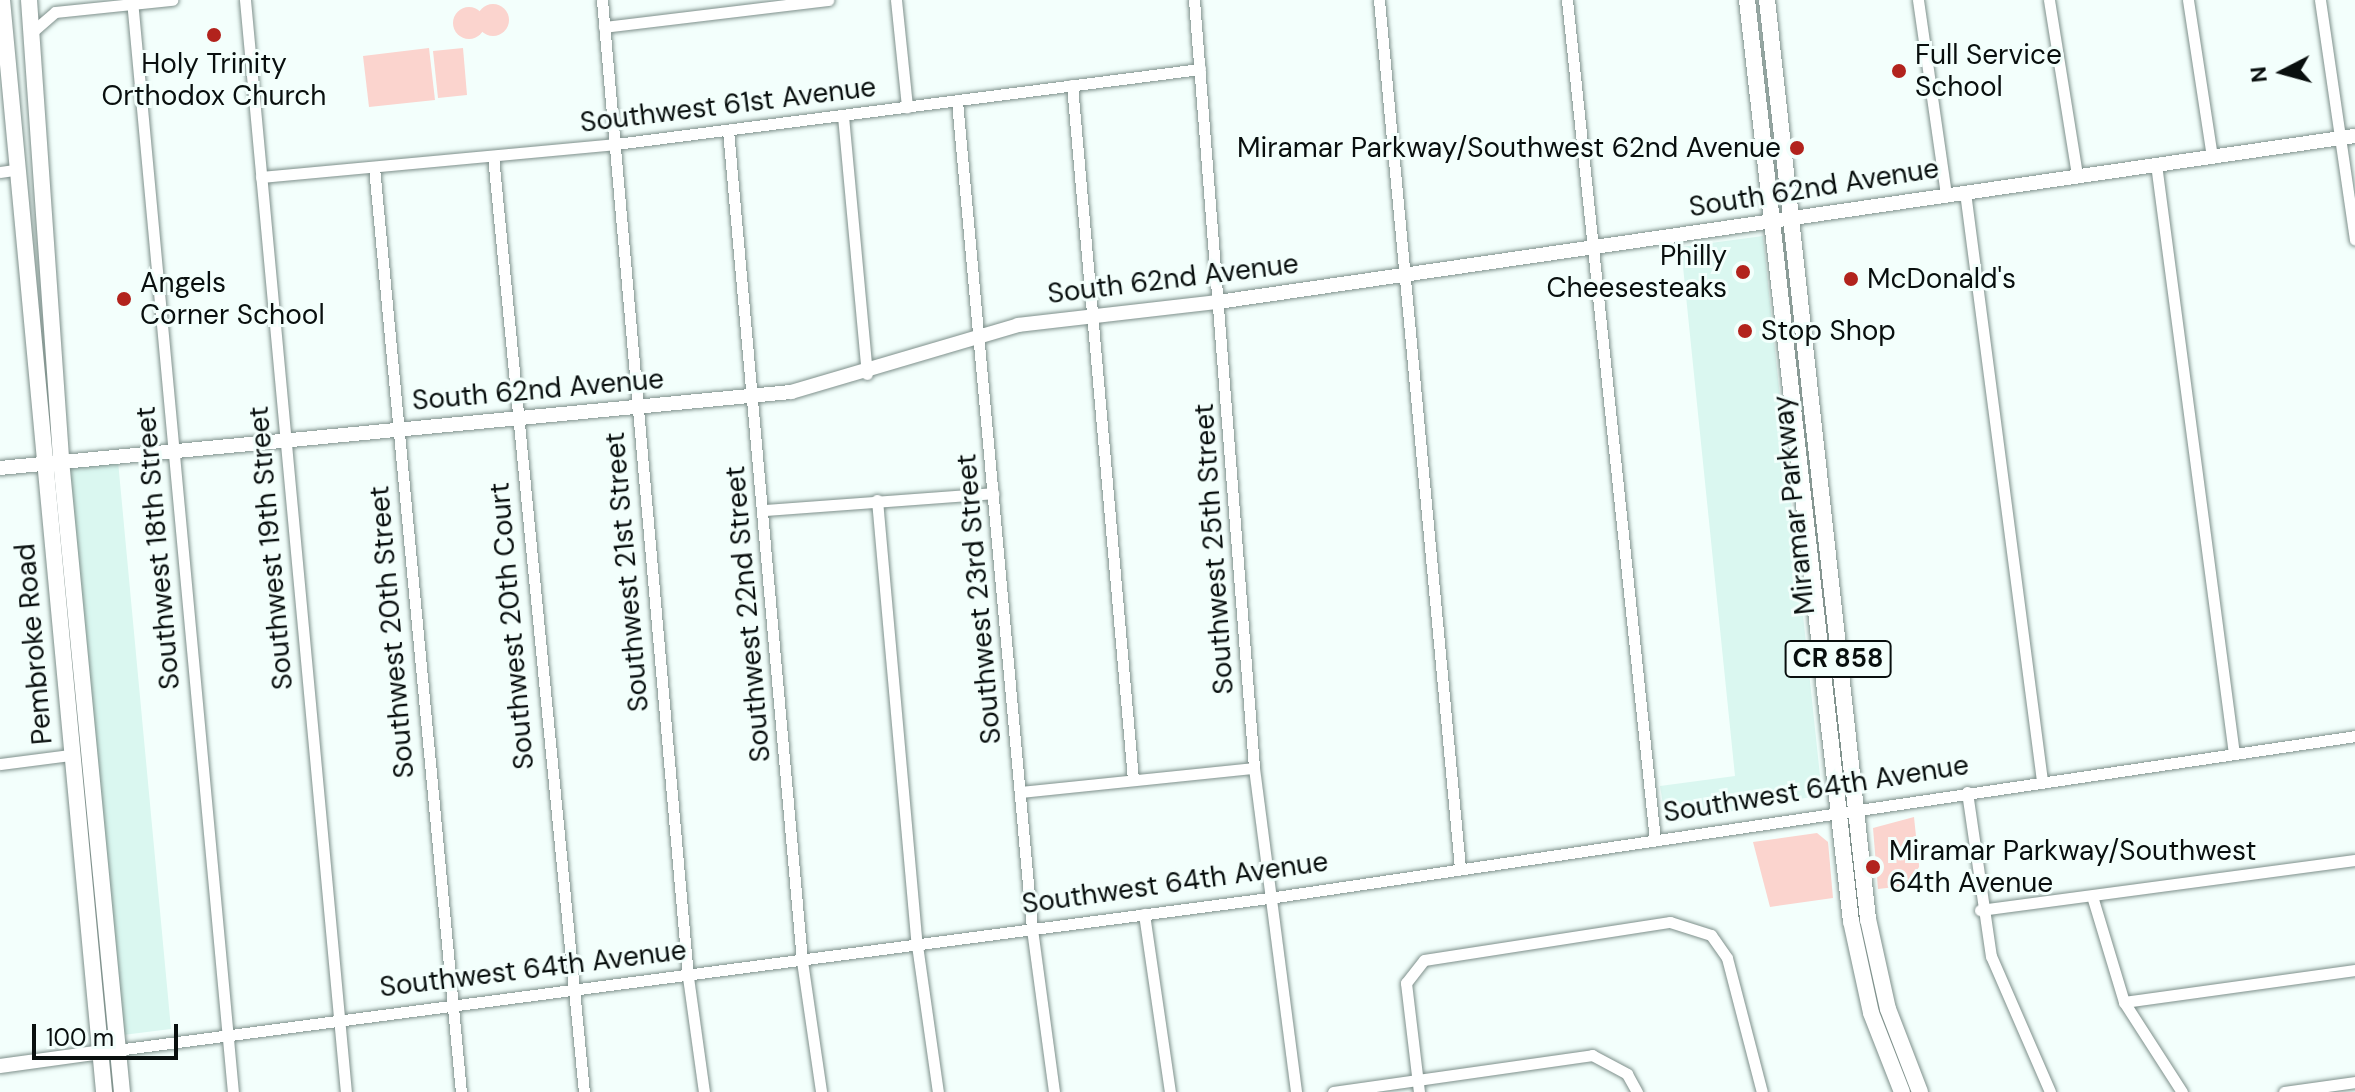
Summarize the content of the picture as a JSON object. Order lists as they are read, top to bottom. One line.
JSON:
{"streets":{"main road":["Miramar Parkway","Pembroke Road","CR 858"],"street":["Southwest 61st Avenue","South 62nd Avenue","Southwest 18th Street","Southwest 19th Street","Southwest 25th Street","Southwest 21st Street","Southwest 23rd Street","Southwest 22nd Street","Southwest 20th Court","Southwest 20th Street","Southwest 64th Avenue"]},"crossings":[["Southwest 61st Avenue","Southwest 19th Street"],["Southwest 61st Avenue","Southwest 25th Street"],["Southwest 61st Avenue","Southwest 21st Street"],["Southwest 61st Avenue","Southwest 23rd Street"],["Southwest 61st Avenue","Southwest 22nd Street"],["Southwest 61st Avenue","Southwest 20th Court"],["Southwest 61st Avenue","Southwest 20th Street"],["South 62nd Avenue","Miramar Parkway"],["South 62nd Avenue","Southwest 18th Street"],["South 62nd Avenue","Southwest 19th Street"],["South 62nd Avenue","Southwest 25th Street"],["South 62nd Avenue","Southwest 21st Street"],["South 62nd Avenue","Southwest 23rd Street"],["South 62nd Avenue","Southwest 22nd Street"],["South 62nd Avenue","Southwest 20th Court"],["South 62nd Avenue","Southwest 20th Street"],["South 62nd Avenue","Pembroke Road"],["Miramar Parkway","Southwest 64th Avenue"],["Southwest 18th Street","Southwest 64th Avenue"],["Southwest 19th Street","Southwest 64th Avenue"],["Southwest 25th Street","Southwest 64th Avenue"],["Southwest 21st Street","Southwest 64th Avenue"],["Southwest 23rd Street","Southwest 64th Avenue"],["Southwest 22nd Street","Southwest 64th Avenue"],["Southwest 20th Court","Southwest 64th Avenue"],["Southwest 20th Street","Southwest 64th Avenue"],["Pembroke Road","Southwest 64th Avenue"]],"places":["Holy Trinity Orthodox Church","Full Service School","Miramar Parkway/Southwest 62nd Avenue","Philly Cheesesteaks","McDonald's","Angels Corner School","Stop Shop","Miramar Parkway/Southwest 64th Avenue"],"scale_bar":"100 m","north":"left"}
